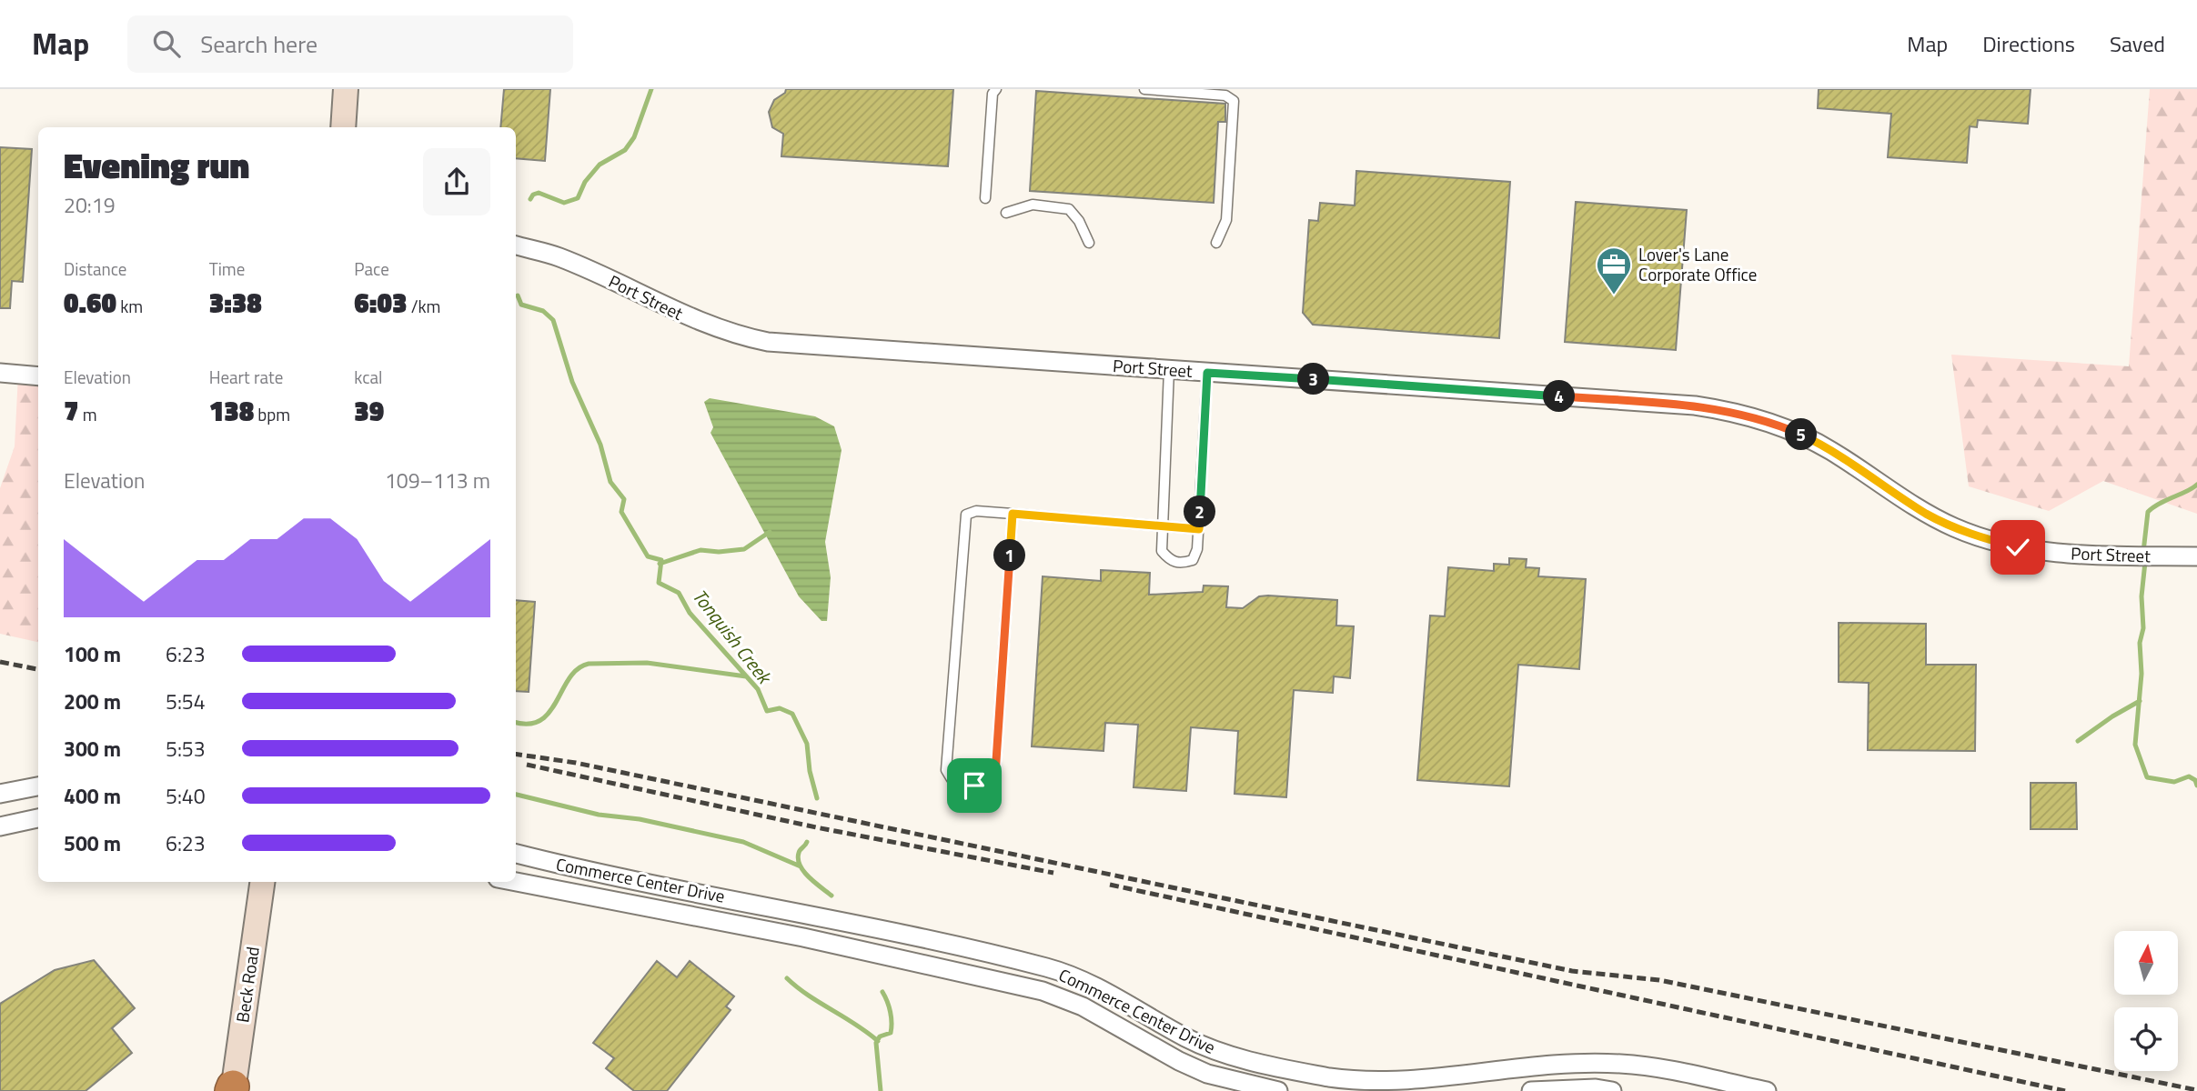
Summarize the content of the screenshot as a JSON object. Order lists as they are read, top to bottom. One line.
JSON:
{"streets":{"main road":["Beck Road"],"street":["Port Street","Commerce Center Drive"]},"water":["Tonquish Creek"],"places":{"office":["Lover's Lane Corporate Office"]},"north":"top","page":{"header":"Map","search":"Search here","nav":["Map","Directions","Saved"],"heading":["Evening run","20:19"],"stats":[["Distance","0.60 km"],["Time","3:38"],["Pace","6:03 /km"],["Elevation","7 m"],["Heart rate","138 bpm"],["kcal","39"]],"pins":["3","4","5","2","1"],"chart":["Elevation","109–113 m"],"list":[{"name":"100 m","note":"6:23"},{"name":"200 m","note":"5:54"},{"name":"300 m","note":"5:53"},{"name":"400 m","note":"5:40"},{"name":"500 m","note":"6:23"}]}}
